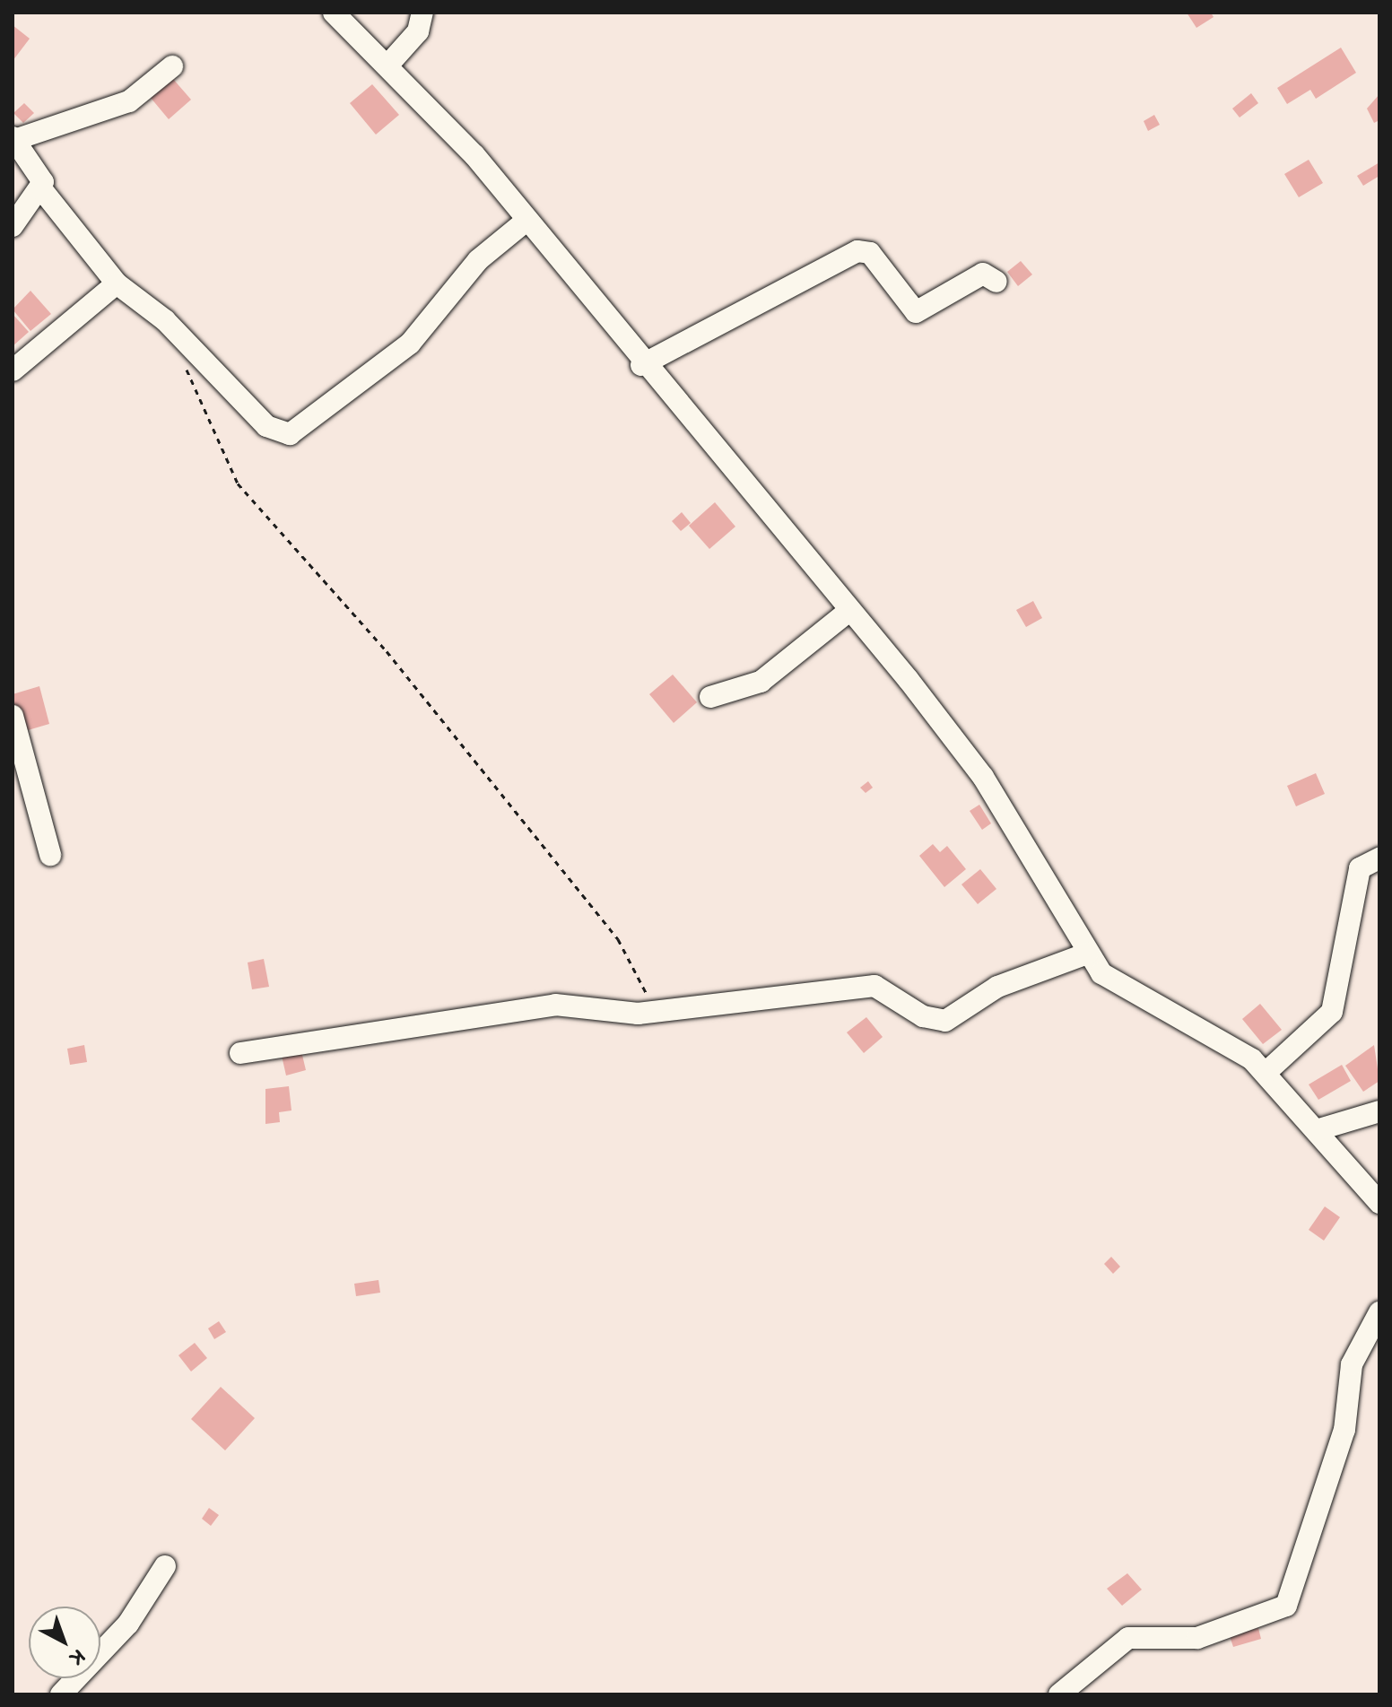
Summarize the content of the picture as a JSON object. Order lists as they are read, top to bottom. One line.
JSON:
{"north":"bottom right"}
